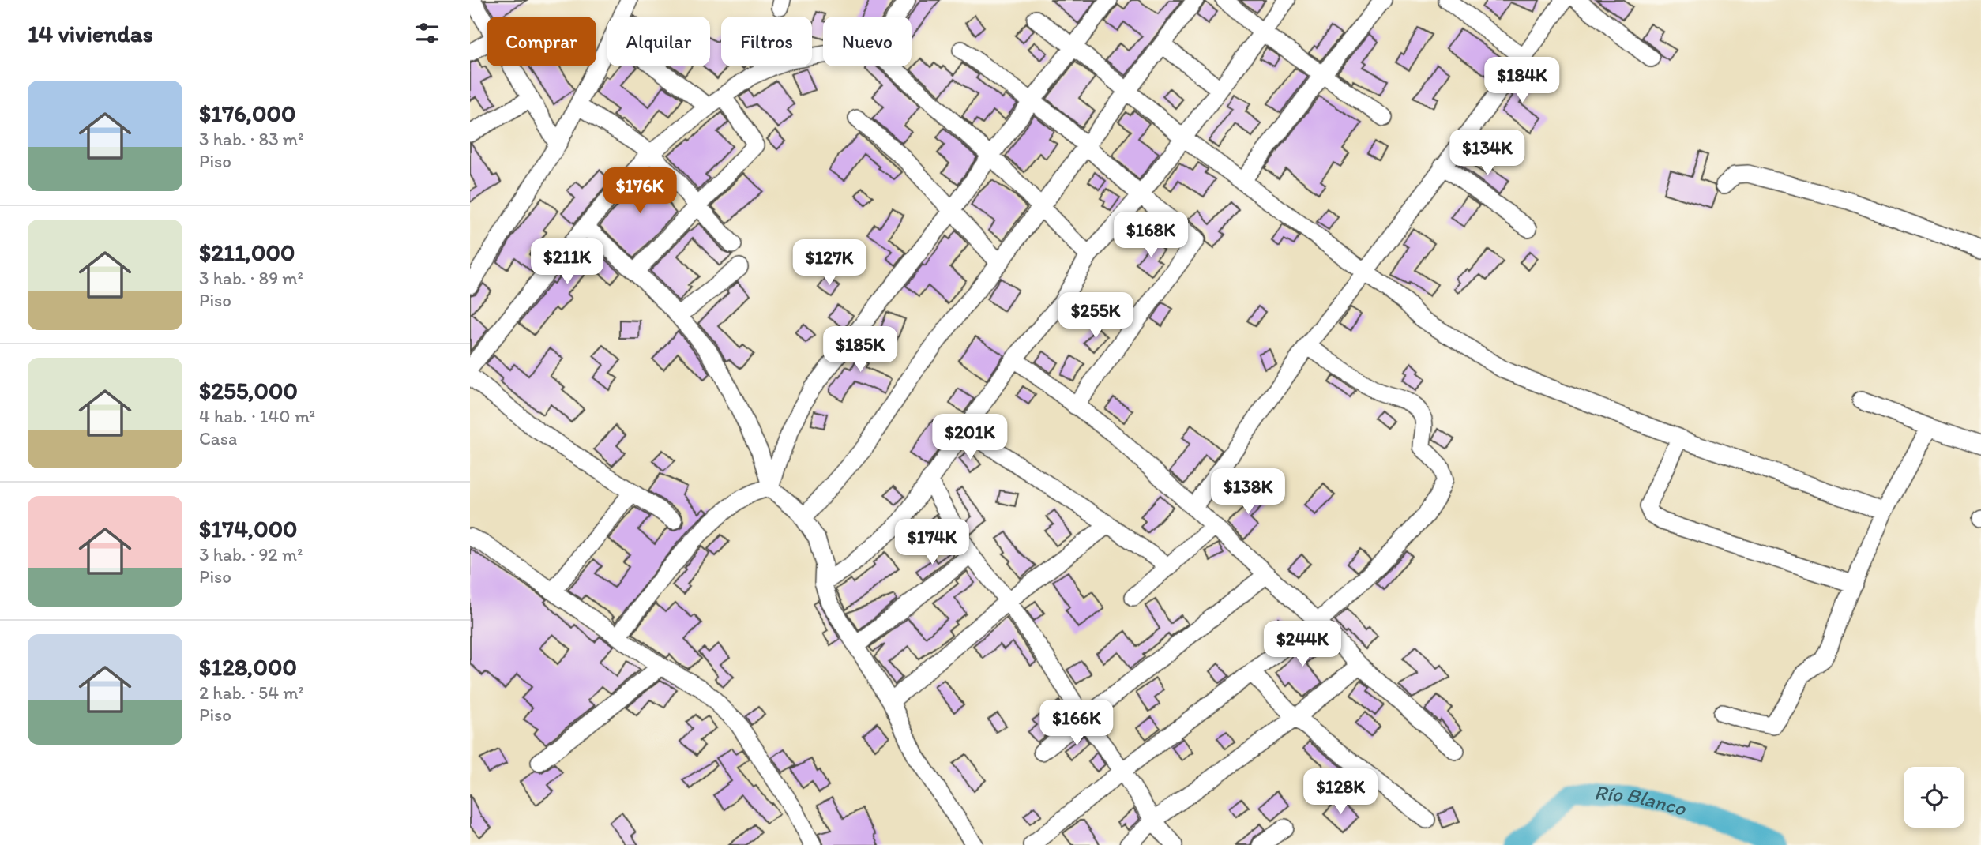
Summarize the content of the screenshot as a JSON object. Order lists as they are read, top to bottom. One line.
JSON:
{"water":["Río Blanco"],"page":{"heading":"14 viviendas","chip":["Comprar","Alquilar","Filtros","Nuevo"],"price":["$184K","$134K","$176K","$168K","$211K","$127K","$255K","$185K","$201K","$138K","$174K","$244K","$166K","$128K"],"list":[{"name":"$176,000","note":"3 hab. · 83 m² · Piso"},{"name":"$211,000","note":"3 hab. · 89 m² · Piso"},{"name":"$255,000","note":"4 hab. · 140 m² · Casa"},{"name":"$174,000","note":"3 hab. · 92 m² · Piso"},{"name":"$128,000","note":"2 hab. · 54 m² · Piso"}]}}
